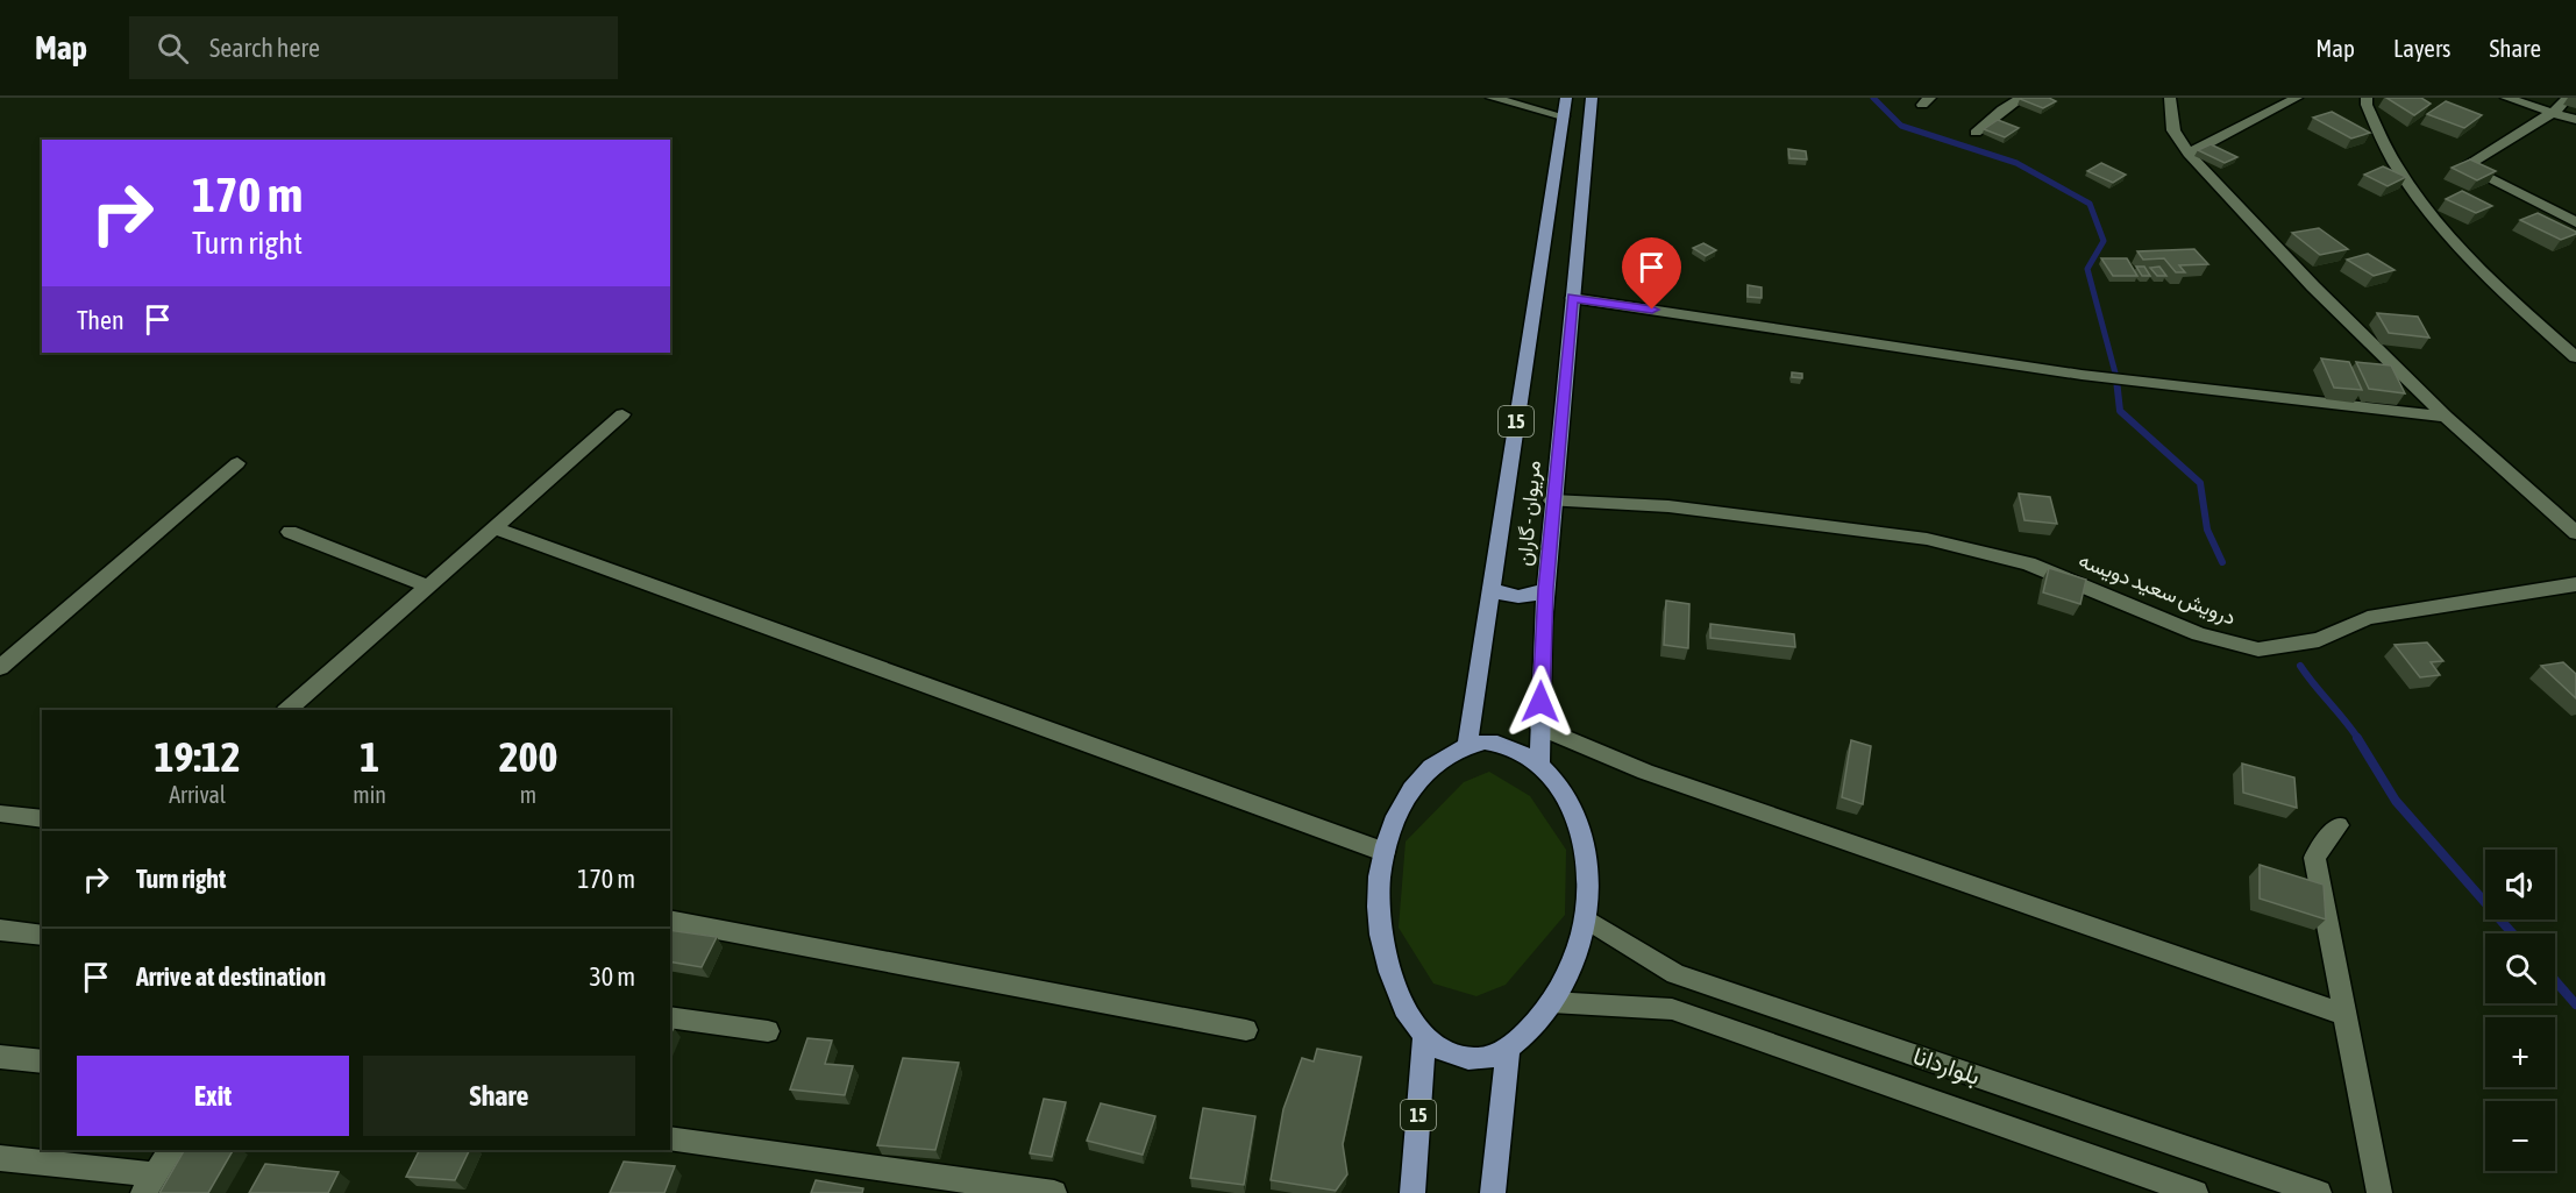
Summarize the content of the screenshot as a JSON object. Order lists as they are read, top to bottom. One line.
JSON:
{"streets":{"main road":["15","مریوان - گاران"],"street":["درویش سعید دویسه","بلواردانا"]},"crossings":[["مریوان - گاران","درویش سعید دویسه"]],"page":{"header":"Map","search":"Search here","nav":["Map","Layers","Share"],"turn":["170 m","Turn right"],"then":"Then","eta":["19:12","Arrival","1","min","200","m"],"list":[{"name":"Turn right","value":"170 m"},{"name":"Arrive at destination","value":"30 m"}],"map_buttons":["+","−"],"buttons":["Exit","Share"]}}
